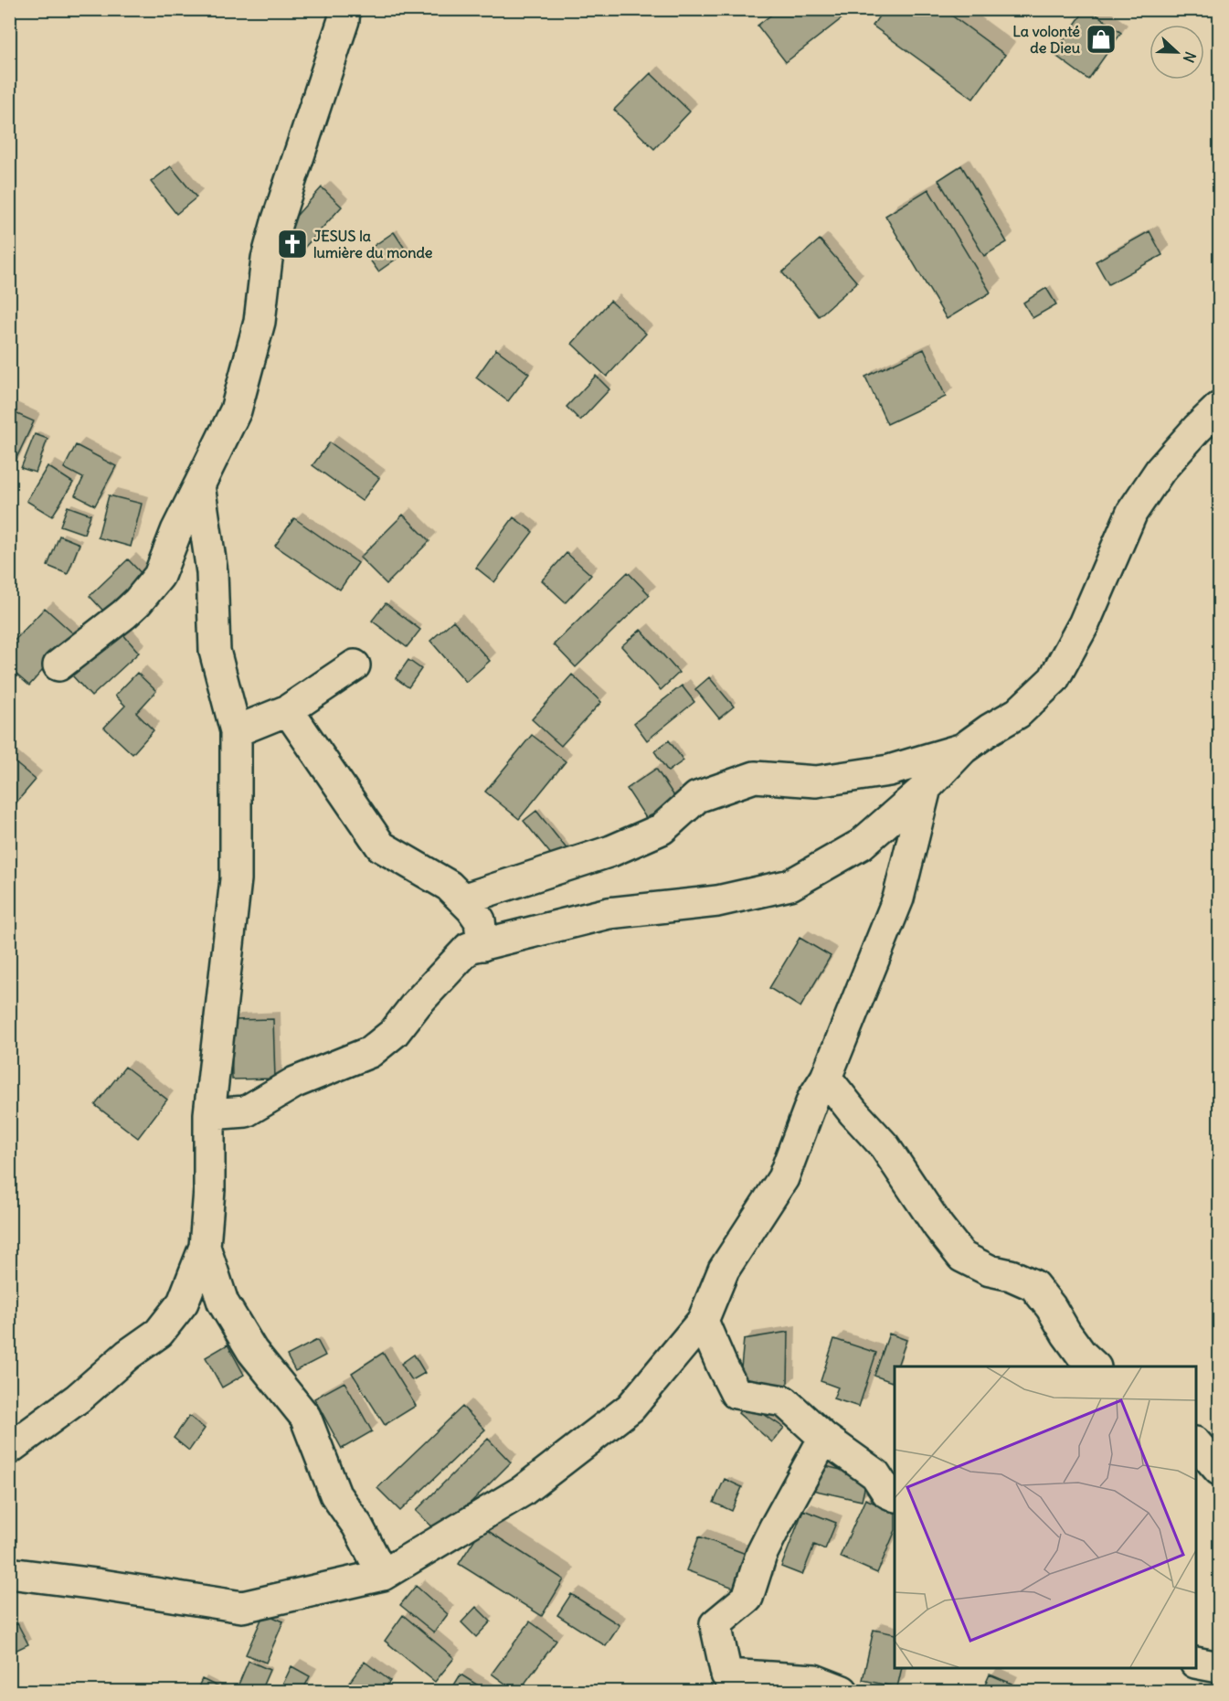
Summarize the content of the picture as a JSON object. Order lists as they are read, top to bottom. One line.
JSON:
{"places":{"shop":["La volonté de Dieu"],"church":["JESUS la lumière du monde"]},"north":"right"}
